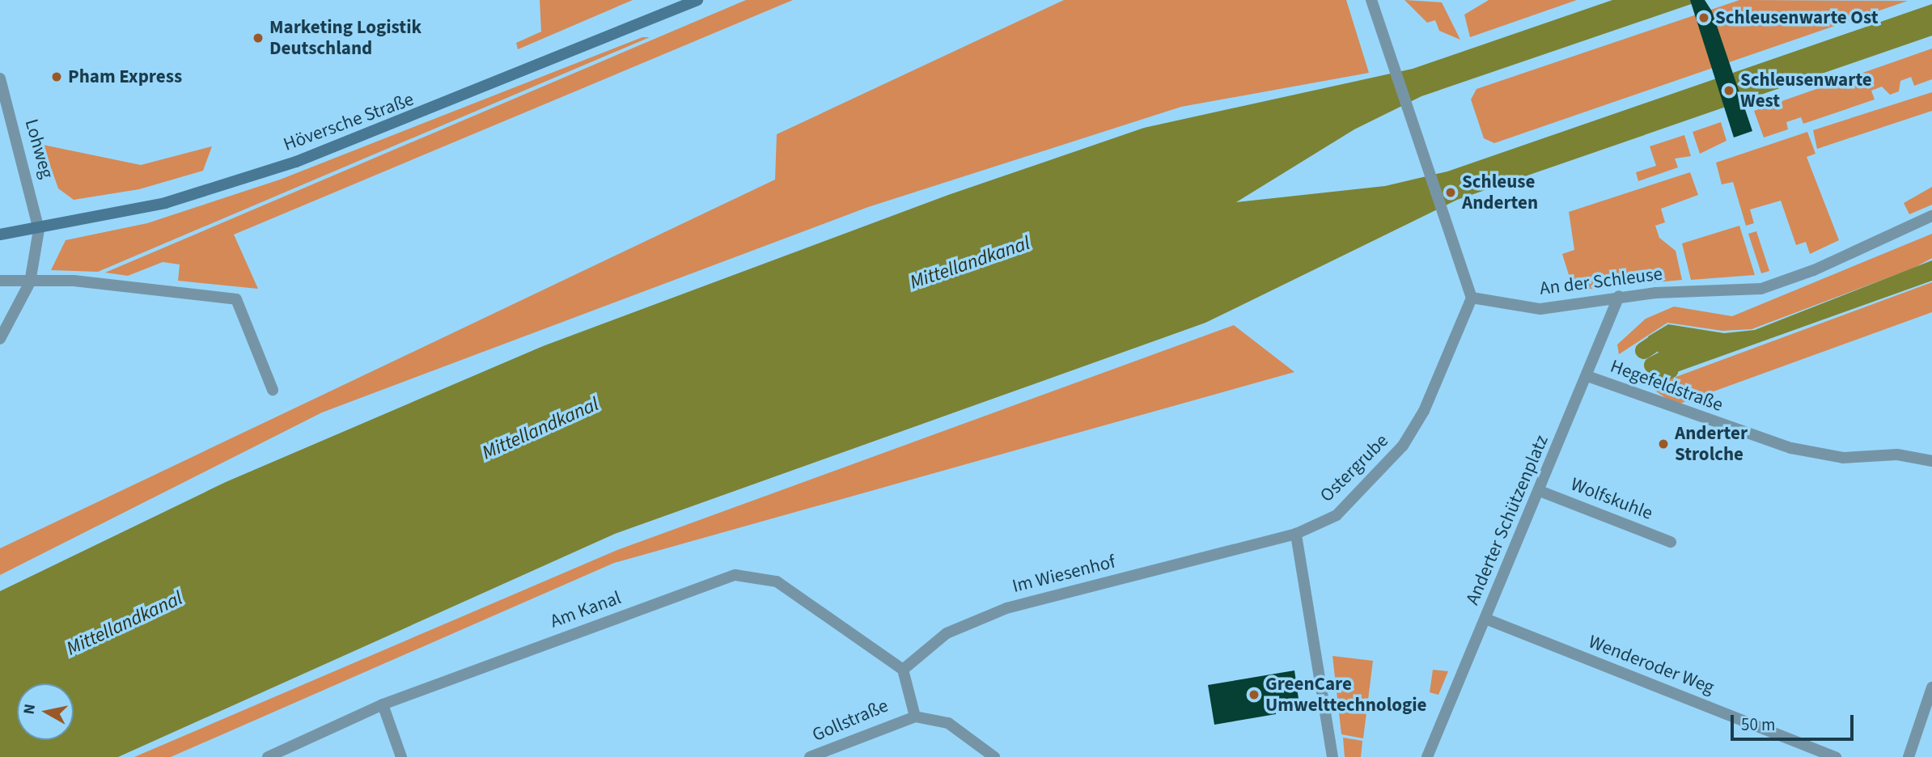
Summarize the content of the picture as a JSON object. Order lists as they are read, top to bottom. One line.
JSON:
{"streets":{"main road":["Höversche Straße"],"street":["Lohweg","An der Schleuse","Hegefeldstraße","Ostergrube","Wolfskuhle","Anderter Schützenplatz","Im Wiesenhof","Am Kanal","Wenderoder Weg","Gollstraße"]},"crossings":[["Höversche Straße","Lohweg"],["An der Schleuse","Ostergrube"],["An der Schleuse","Anderter Schützenplatz"],["Hegefeldstraße","Anderter Schützenplatz"],["Ostergrube","Im Wiesenhof"],["Wolfskuhle","Anderter Schützenplatz"],["Anderter Schützenplatz","Wenderoder Weg"],["Im Wiesenhof","Am Kanal"]],"water":["Mittellandkanal"],"places":["Schleusenwarte Ost","Marketing Logistik Deutschland","Pham Express","Schleusenwarte West","Schleuse Anderten","Anderter Strolche","GreenCare Umwelttechnologie"],"scale_bar":"50 m","north":"left"}
